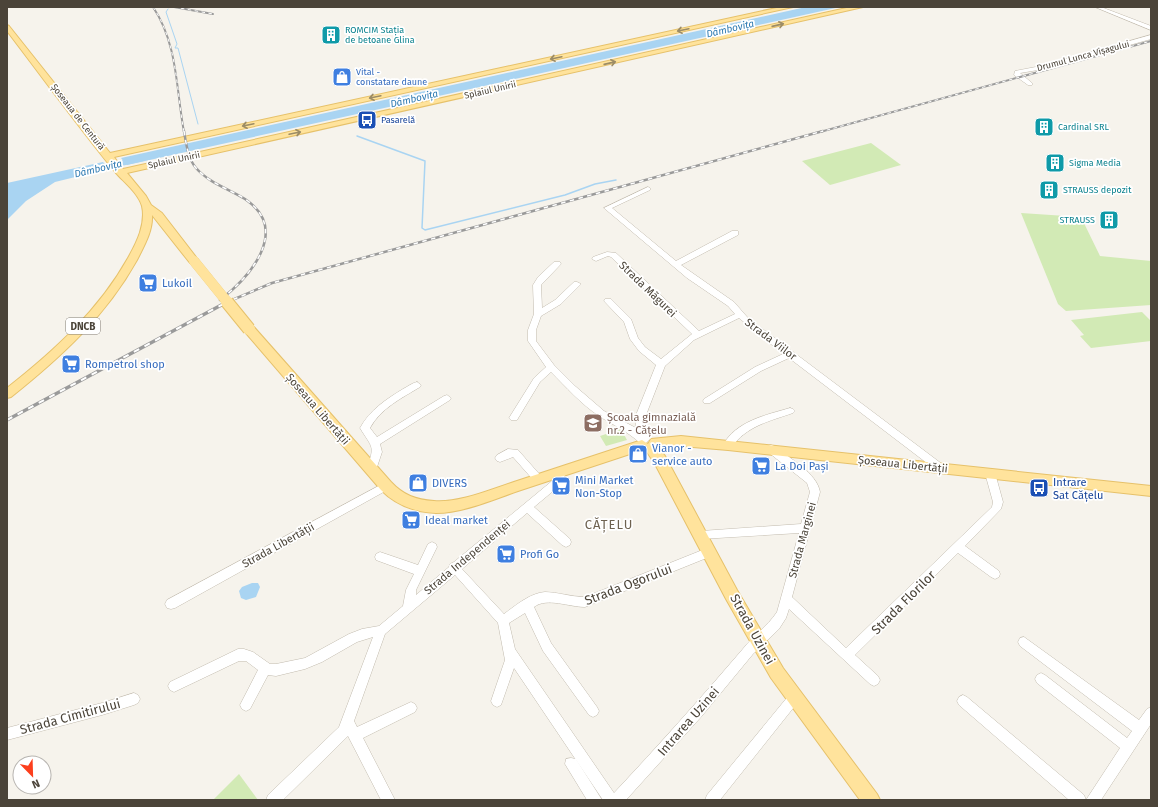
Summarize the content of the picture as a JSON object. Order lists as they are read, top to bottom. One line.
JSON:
{"streets":{"main road":["Splaiul Unirii","Șoseaua de Centură","DNCB","Șoseaua Libertății","Strada Uzinei"],"street":["Drumul Lunca Vișagului","Strada Măgurei","Strada Viilor","Strada Marginei","Strada Libertății","Strada Independenței","Strada Ogorului","Strada Florilor","Strada Cimitirului","Intrarea Uzinei"]},"crossings":[["Splaiul Unirii","Șoseaua de Centură"],["Șoseaua de Centură","DNCB"],["Șoseaua de Centură","Șoseaua Libertății"],["DNCB","Șoseaua Libertății"],["Strada Viilor","Șoseaua Libertății"],["Șoseaua Libertății","Strada Marginei"],["Șoseaua Libertății","Strada Libertății"],["Șoseaua Libertății","Strada Independenței"],["Șoseaua Libertății","Strada Florilor"],["Șoseaua Libertății","Strada Uzinei"],["Strada Marginei","Strada Uzinei"],["Strada Marginei","Intrarea Uzinei"],["Strada Ogorului","Strada Uzinei"],["Strada Uzinei","Intrarea Uzinei"]],"districts":["CĂȚELU"],"water":["Dâmbovița"],"places":{"building":["ROMCIM Stația de betoane Glina","Cardinal SRL","Sigma Media","STRAUSS depozit","STRAUSS"],"shop":["Vital - constatare daune","Vianor - service auto","DIVERS"],"bus stop":["Pasarelă","Intrare Sat Cățelu"],"supermarket":["Lukoil","Rompetrol shop","La Doi Pași","Mini Market Non-Stop","Ideal market","Profi Go"],"school or university":["Școala gimnazială nr.2 - Cățelu"]},"north":"bottom right"}
